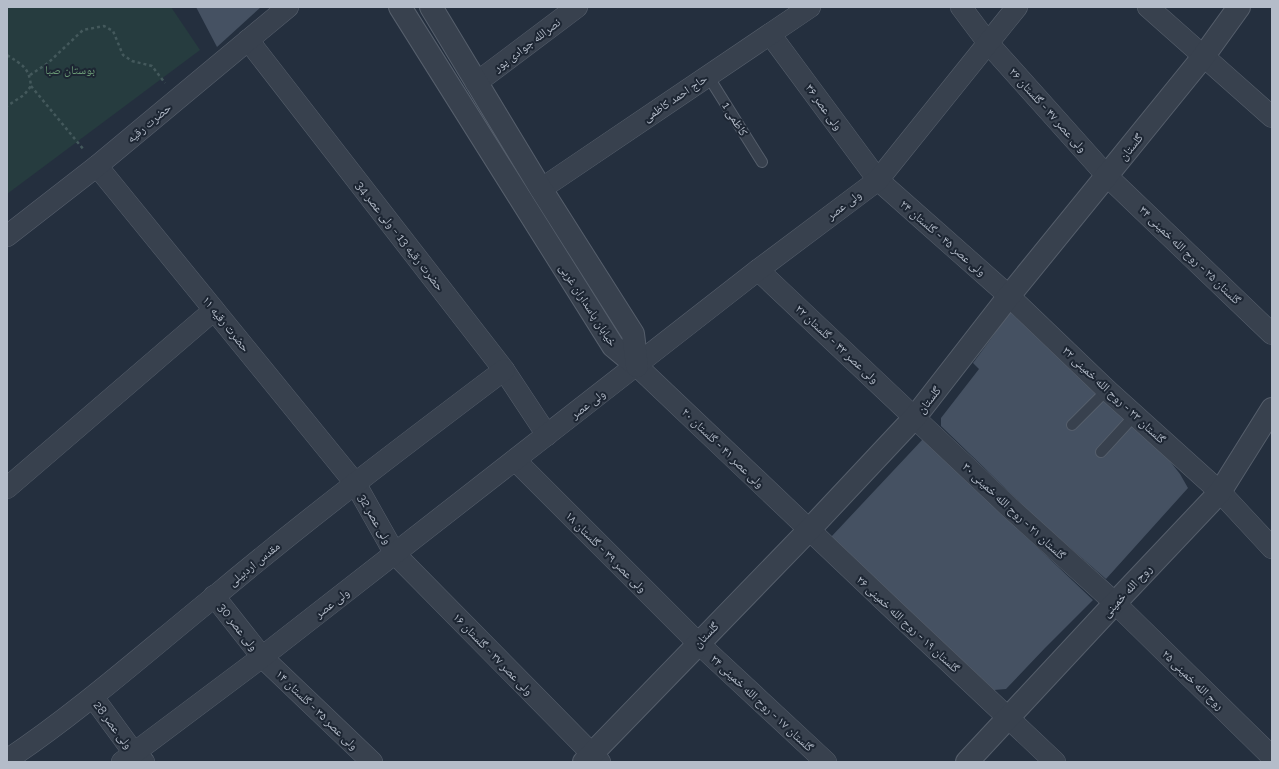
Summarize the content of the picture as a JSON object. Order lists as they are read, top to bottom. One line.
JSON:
{"streets":{"street":["نصرالله جوادی پور","حاج احمد کاظمی","ولی عصر ۳۶","ولی عصر ۴۷ - گلستان ۲۶","حضرت رقیه","گلستان","ولی عصر","حضرت رقیه 13 - ولی عصر 34","ولی عصر ۴۵ - گلستان ۲۴","گلستان ۲۵ - روح الله خمینی ۳۴","خیابان پاسداران غربی","حضرت رقیه ۱۱","ولی عصر ۴۳ - گلستان ۲۲","گلستان ۲۳ - روح الله خمینی ۳۲","ولی عصر ۴۱ - گلستان ۲۰","گلستان ۲۱ - روح الله خمینی ۳۰","ولی عصر 32","ولی عصر ۳۹ - گلستان ۱۸","مقدس اردبیلی","روح الله خمینی","گلستان ۱۹ - روح الله خمینی ۲۶","ولی عصر 30","ولی عصر ۳۷ - گلستان ۱۶","روح الله خمینی ۲۵","گلستان ۱۷ - روح الله خمینی ۲۴","ولی عصر ۳۵ - گلستان ۱۴","ولی عصر 28"],"lane":["کاظمی 1"]},"crossings":[["نصرالله جوادی پور","خیابان پاسداران غربی"],["حاج احمد کاظمی","ولی عصر ۳۶"],["حاج احمد کاظمی","کاظمی 1"],["حاج احمد کاظمی","خیابان پاسداران غربی"],["ولی عصر ۳۶","ولی عصر"],["ولی عصر ۳۶","ولی عصر ۴۵ - گلستان ۲۴"],["ولی عصر ۴۷ - گلستان ۲۶","گلستان"],["ولی عصر ۴۷ - گلستان ۲۶","ولی عصر"],["ولی عصر ۴۷ - گلستان ۲۶","گلستان ۲۵ - روح الله خمینی ۳۴"],["حضرت رقیه","حضرت رقیه 13 - ولی عصر 34"],["حضرت رقیه","حضرت رقیه ۱۱"],["گلستان","ولی عصر ۴۵ - گلستان ۲۴"],["گلستان","گلستان ۲۵ - روح الله خمینی ۳۴"],["گلستان","ولی عصر ۴۳ - گلستان ۲۲"],["گلستان","گلستان ۲۳ - روح الله خمینی ۳۲"],["گلستان","ولی عصر ۴۱ - گلستان ۲۰"],["گلستان","گلستان ۲۱ - روح الله خمینی ۳۰"],["گلستان","ولی عصر ۳۹ - گلستان ۱۸"],["گلستان","گلستان ۱۹ - روح الله خمینی ۲۶"],["گلستان","ولی عصر ۳۷ - گلستان ۱۶"],["گلستان","گلستان ۱۷ - روح الله خمینی ۲۴"],["ولی عصر","حضرت رقیه 13 - ولی عصر 34"],["ولی عصر","ولی عصر ۴۵ - گلستان ۲۴"],["ولی عصر","خیابان پاسداران غربی"],["ولی عصر","ولی عصر ۴۳ - گلستان ۲۲"],["ولی عصر","ولی عصر ۴۱ - گلستان ۲۰"],["ولی عصر","ولی عصر 32"],["ولی عصر","ولی عصر ۳۹ - گلستان ۱۸"],["ولی عصر","ولی عصر 30"],["ولی عصر","ولی عصر ۳۷ - گلستان ۱۶"],["ولی عصر","ولی عصر ۳۵ - گلستان ۱۴"],["ولی عصر","ولی عصر 28"],["حضرت رقیه 13 - ولی عصر 34","مقدس اردبیلی"],["ولی عصر ۴۵ - گلستان ۲۴","گلستان ۲۳ - روح الله خمینی ۳۲"],["خیابان پاسداران غربی","ولی عصر ۴۱ - گلستان ۲۰"],["حضرت رقیه ۱۱","ولی عصر 32"],["حضرت رقیه ۱۱","مقدس اردبیلی"],["ولی عصر ۴۳ - گلستان ۲۲","گلستان ۲۱ - روح الله خمینی ۳۰"],["گلستان ۲۳ - روح الله خمینی ۳۲","روح الله خمینی"],["ولی عصر ۴۱ - گلستان ۲۰","گلستان ۱۹ - روح الله خمینی ۲۶"],["گلستان ۲۱ - روح الله خمینی ۳۰","روح الله خمینی"],["گلستان ۲۱ - روح الله خمینی ۳۰","روح الله خمینی ۲۵"],["ولی عصر 32","مقدس اردبیلی"],["ولی عصر 32","ولی عصر ۳۷ - گلستان ۱۶"],["ولی عصر ۳۹ - گلستان ۱۸","گلستان ۱۷ - روح الله خمینی ۲۴"],["مقدس اردبیلی","ولی عصر 30"],["مقدس اردبیلی","ولی عصر 28"],["روح الله خمینی","گلستان ۱۹ - روح الله خمینی ۲۶"],["روح الله خمینی","روح الله خمینی ۲۵"],["ولی عصر 30","ولی عصر ۳۵ - گلستان ۱۴"]],"parks":["بوستان صبا"]}
